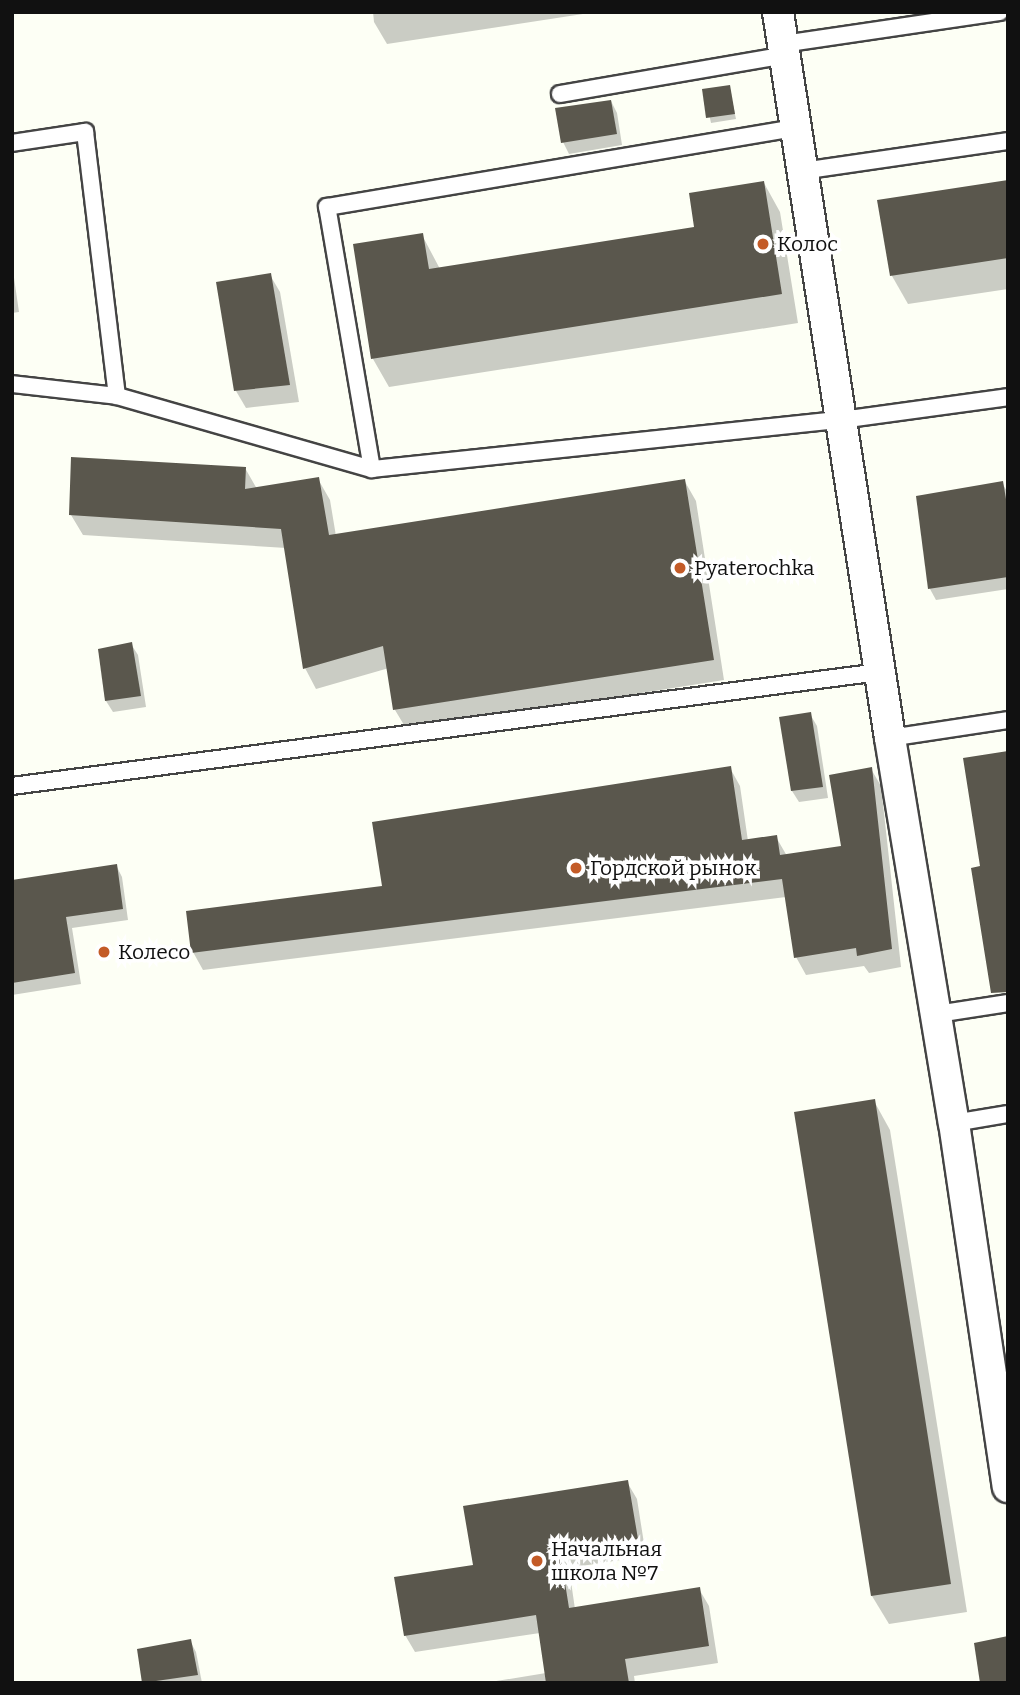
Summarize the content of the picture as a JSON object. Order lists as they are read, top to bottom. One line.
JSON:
{"places":["Колос","Pyaterochka","Гордской рынок","Колесо","Начальная школа №7"]}
